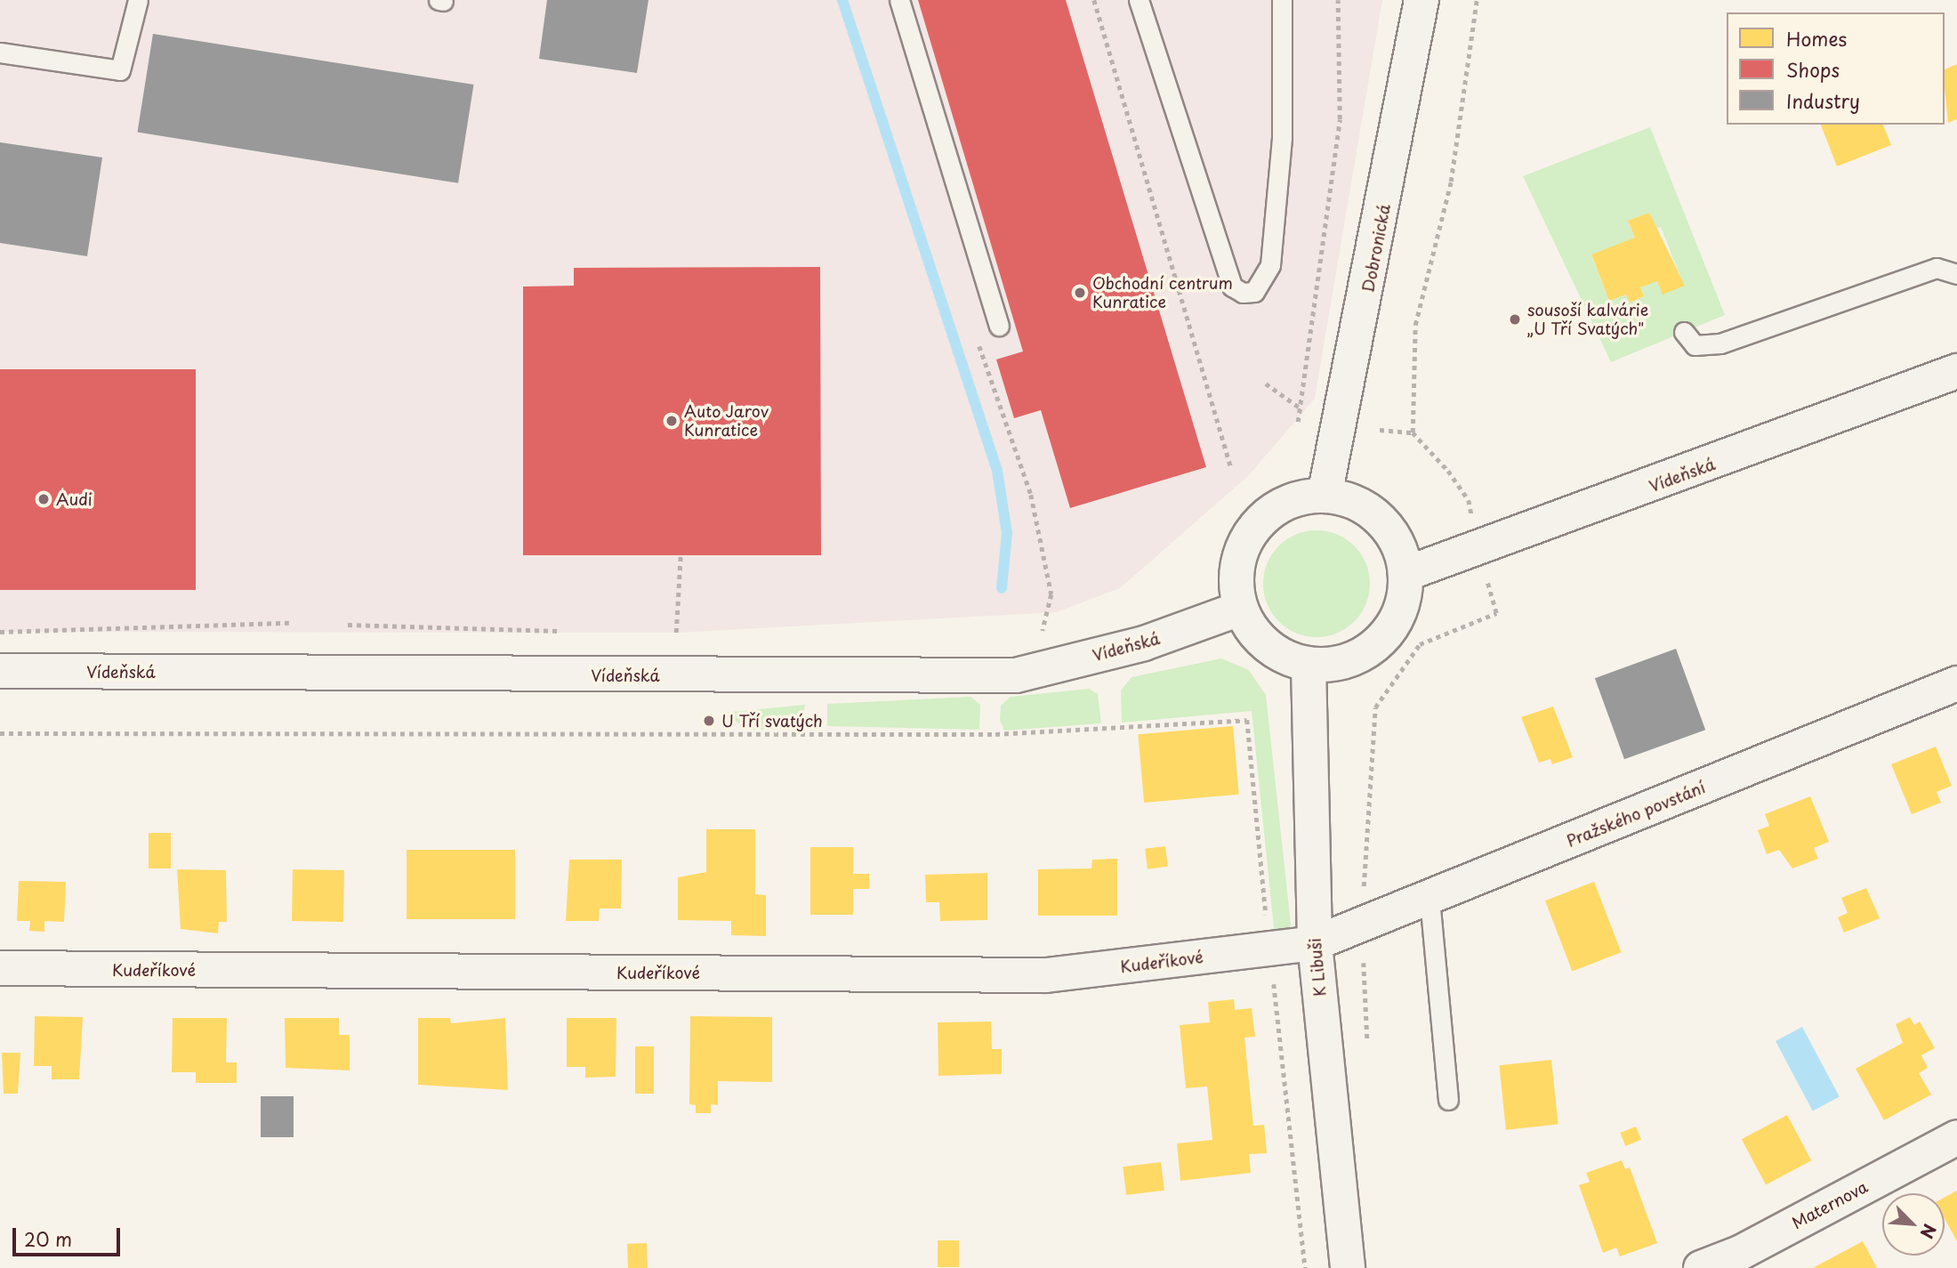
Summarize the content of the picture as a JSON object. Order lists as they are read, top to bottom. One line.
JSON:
{"streets":{"street":["Dobronická","Vídeňská","Pražského povstání","Kudeříkové","K Libuši","Maternova"]},"crossings":[["Dobronická","Vídeňská"],["Dobronická","K Libuši"],["Vídeňská","K Libuši"],["Pražského povstání","Kudeříkové"],["Pražského povstání","K Libuši"],["Kudeříkové","K Libuši"]],"places":["Obchodní centrum Kunratice","sousoší kalvárie „U Tří Svatých\"","Auto Jarov Kunratice","Audi","U Tří svatých"],"legend":["Homes","Shops","Industry"],"scale_bar":"20 m","north":"bottom right"}
